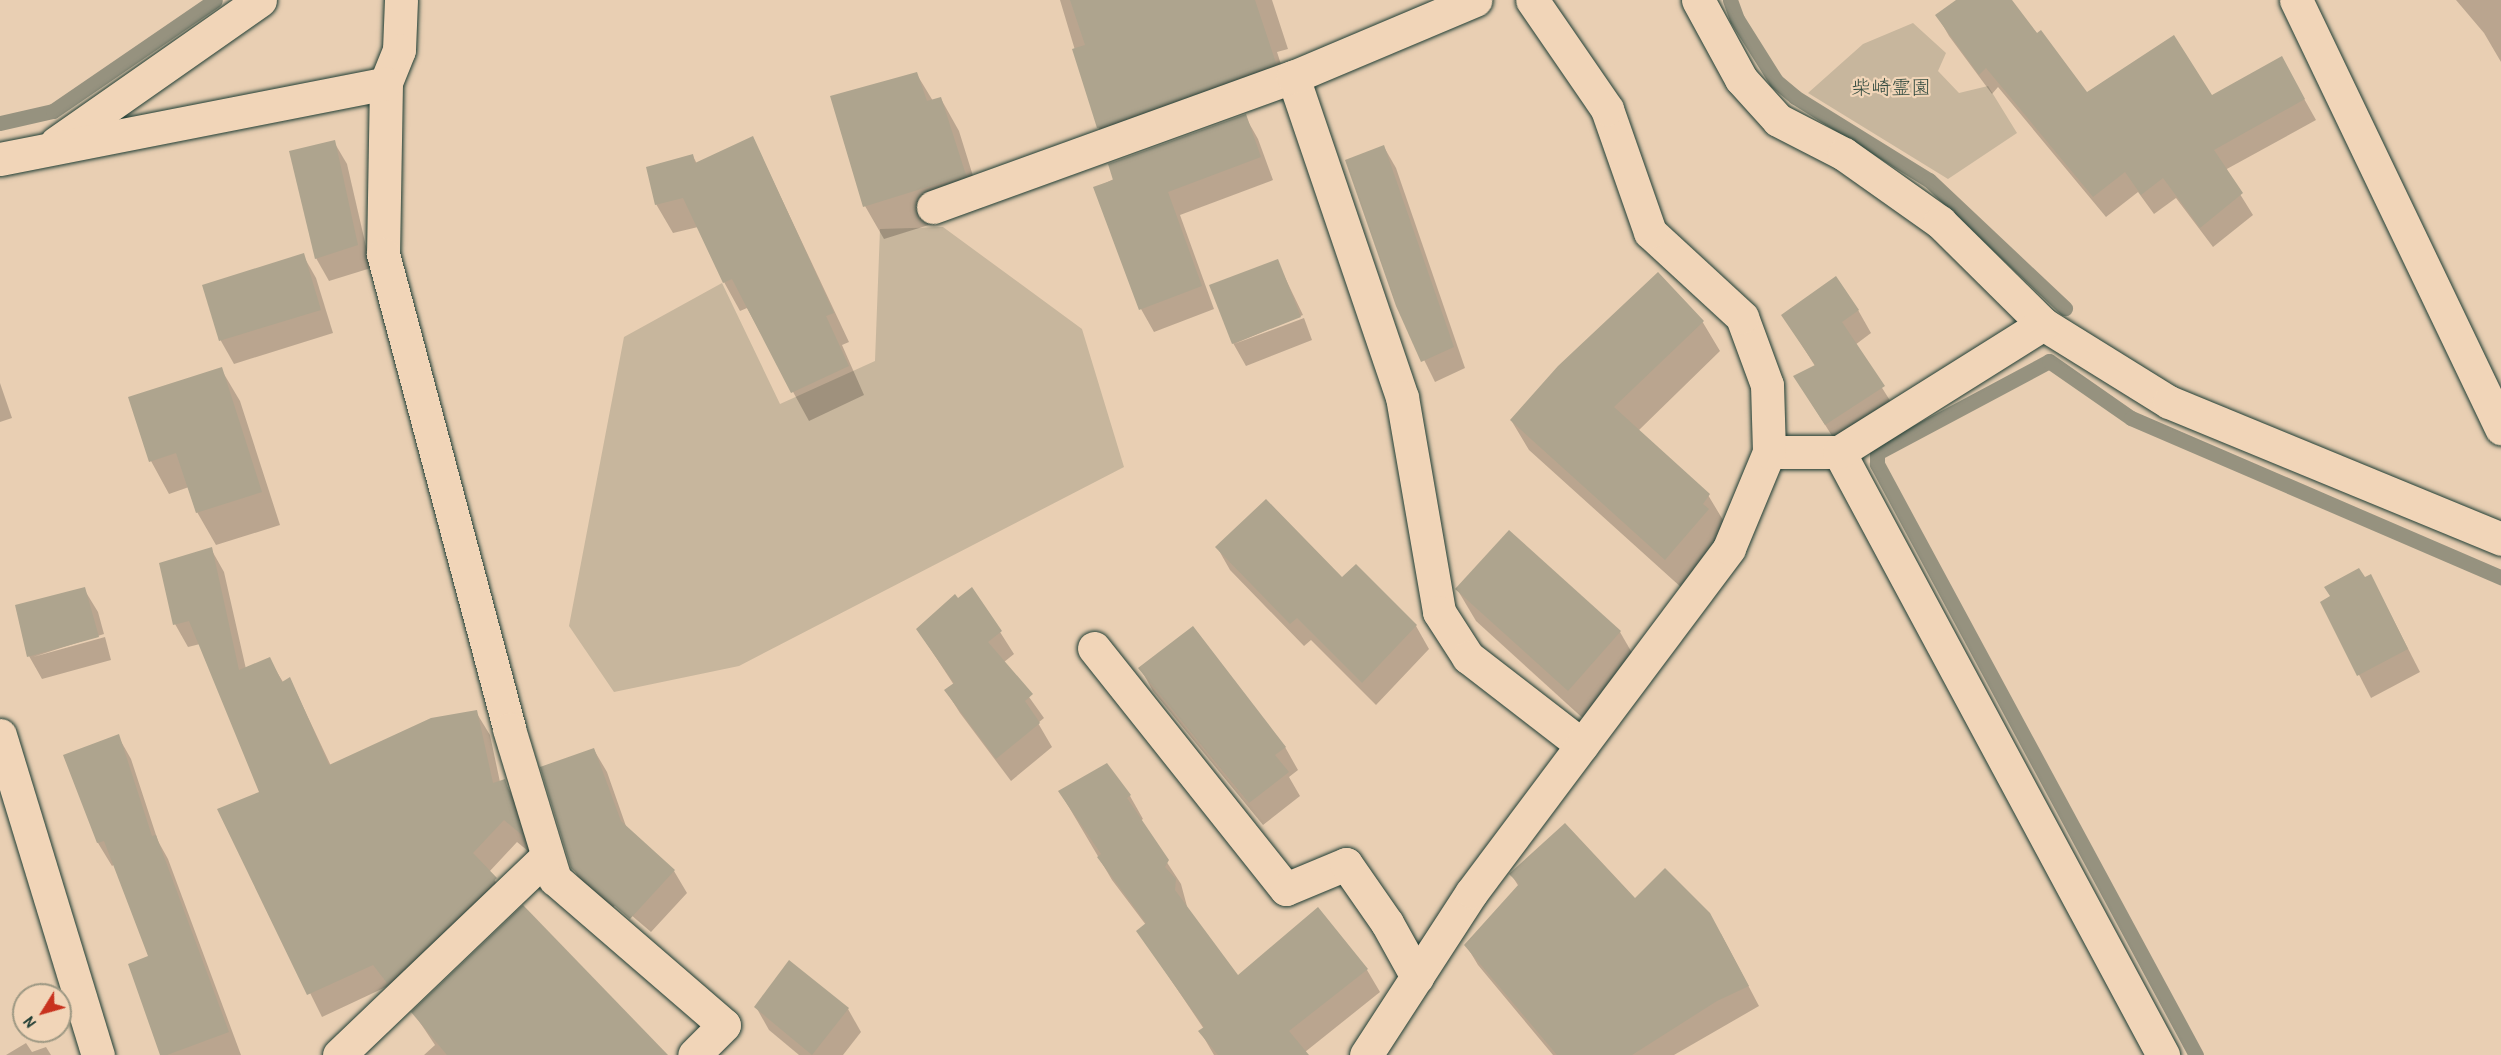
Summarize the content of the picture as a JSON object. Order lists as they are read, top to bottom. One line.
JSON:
{"parks":["柴崎霊園"],"north":"bottom left"}
